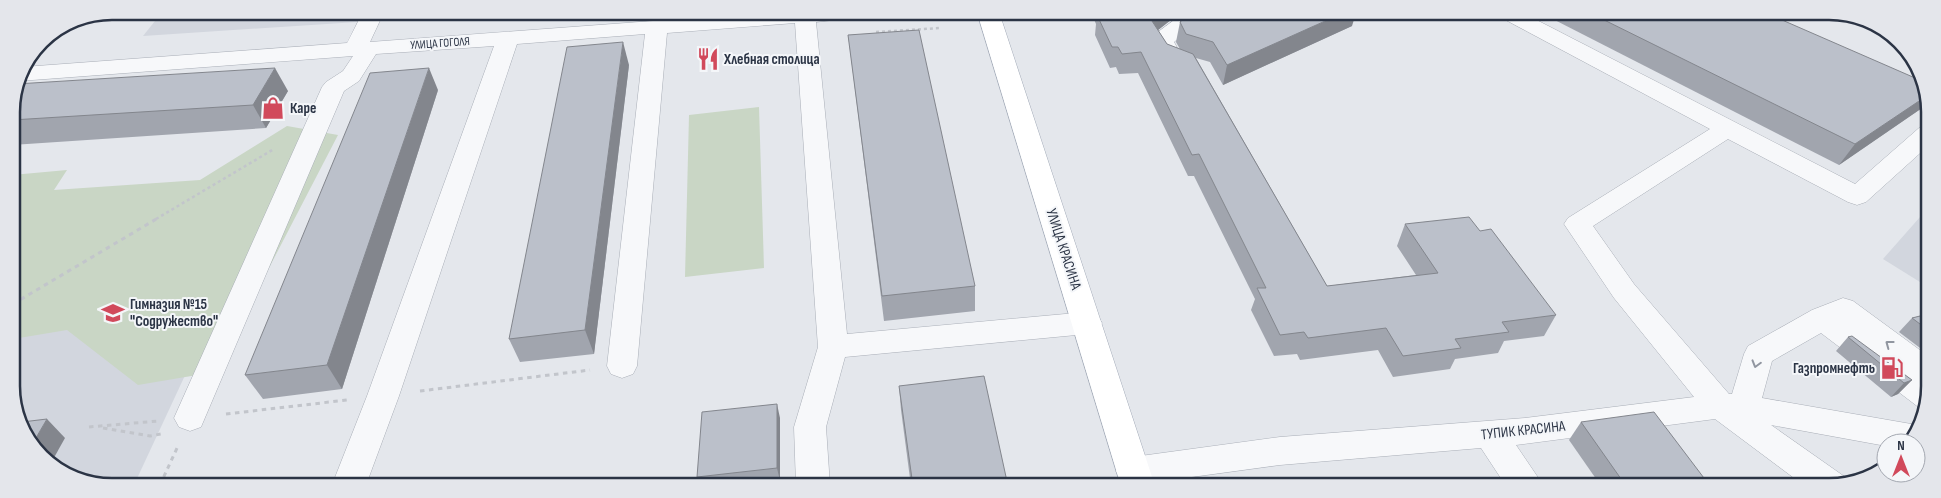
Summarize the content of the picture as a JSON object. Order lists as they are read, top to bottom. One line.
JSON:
{"streets":{"main road":["УЛИЦА КРАСИНА"],"street":["УЛИЦА ГОГОЛЯ","ТУПИК КРАСИНА"]},"crossings":[["УЛИЦА КРАСИНА","ТУПИК КРАСИНА"]],"places":{"restaurant":["Хлебная столица"],"shop":["Каре"],"school or university":["Гимназия №15 \"Содружество\""],"fuel station":["Газпромнефть"]},"north":"top"}
